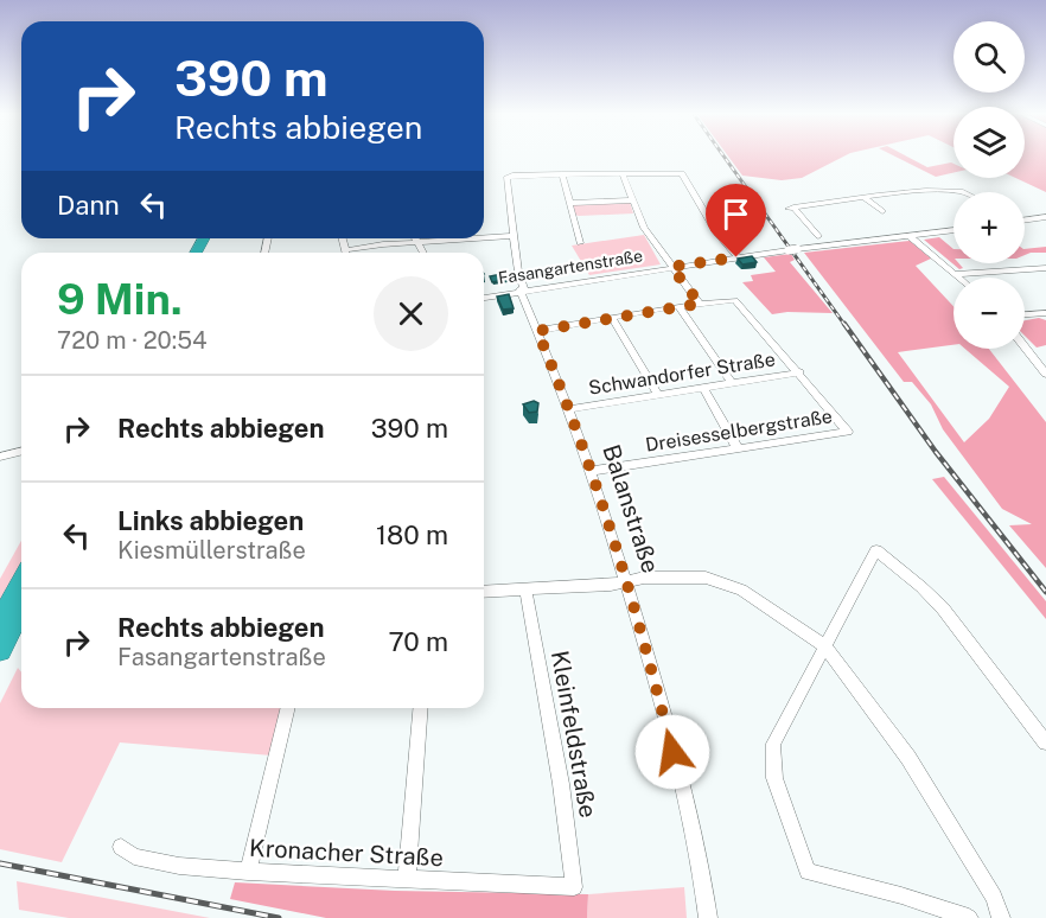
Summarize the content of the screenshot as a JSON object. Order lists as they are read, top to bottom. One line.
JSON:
{"streets":{"street":["Fasangartenstraße","Schwandorfer Straße","Dreisesselbergstraße","Balanstraße","Kleinfeldstraße","Kronacher Straße"]},"crossings":[["Fasangartenstraße","Balanstraße"],["Schwandorfer Straße","Dreisesselbergstraße"],["Schwandorfer Straße","Balanstraße"],["Dreisesselbergstraße","Balanstraße"],["Kleinfeldstraße","Kronacher Straße"]],"page":{"map_buttons":["+","−"],"turn":["390 m","Rechts abbiegen"],"then":"Dann","heading":["9 Min.","720 m · 20:54"],"list":[{"name":"Rechts abbiegen","value":"390 m"},{"name":"Links abbiegen","note":"Kiesmüllerstraße","value":"180 m"},{"name":"Rechts abbiegen","note":"Fasangartenstraße","value":"70 m"}]}}
